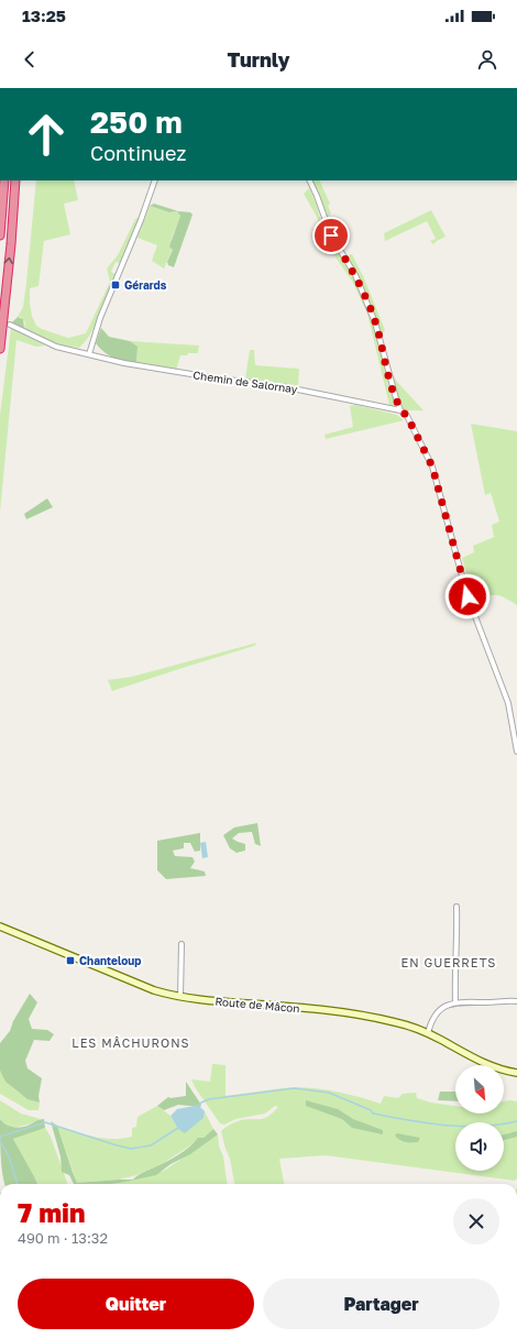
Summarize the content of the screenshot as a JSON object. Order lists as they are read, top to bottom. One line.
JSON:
{"streets":{"street":["Chemin de Salornay","Route de Mâcon"]},"districts":["EN GUERRETS","LES MÂCHURONS"],"places":{"transit":["Gérards","Chanteloup"]},"north":"bottom right","page":{"status":"13:25","header":"Turnly","turn":["250 m","Continuez"],"heading":["7 min","490 m · 13:32"],"buttons":["Quitter","Partager"]}}
